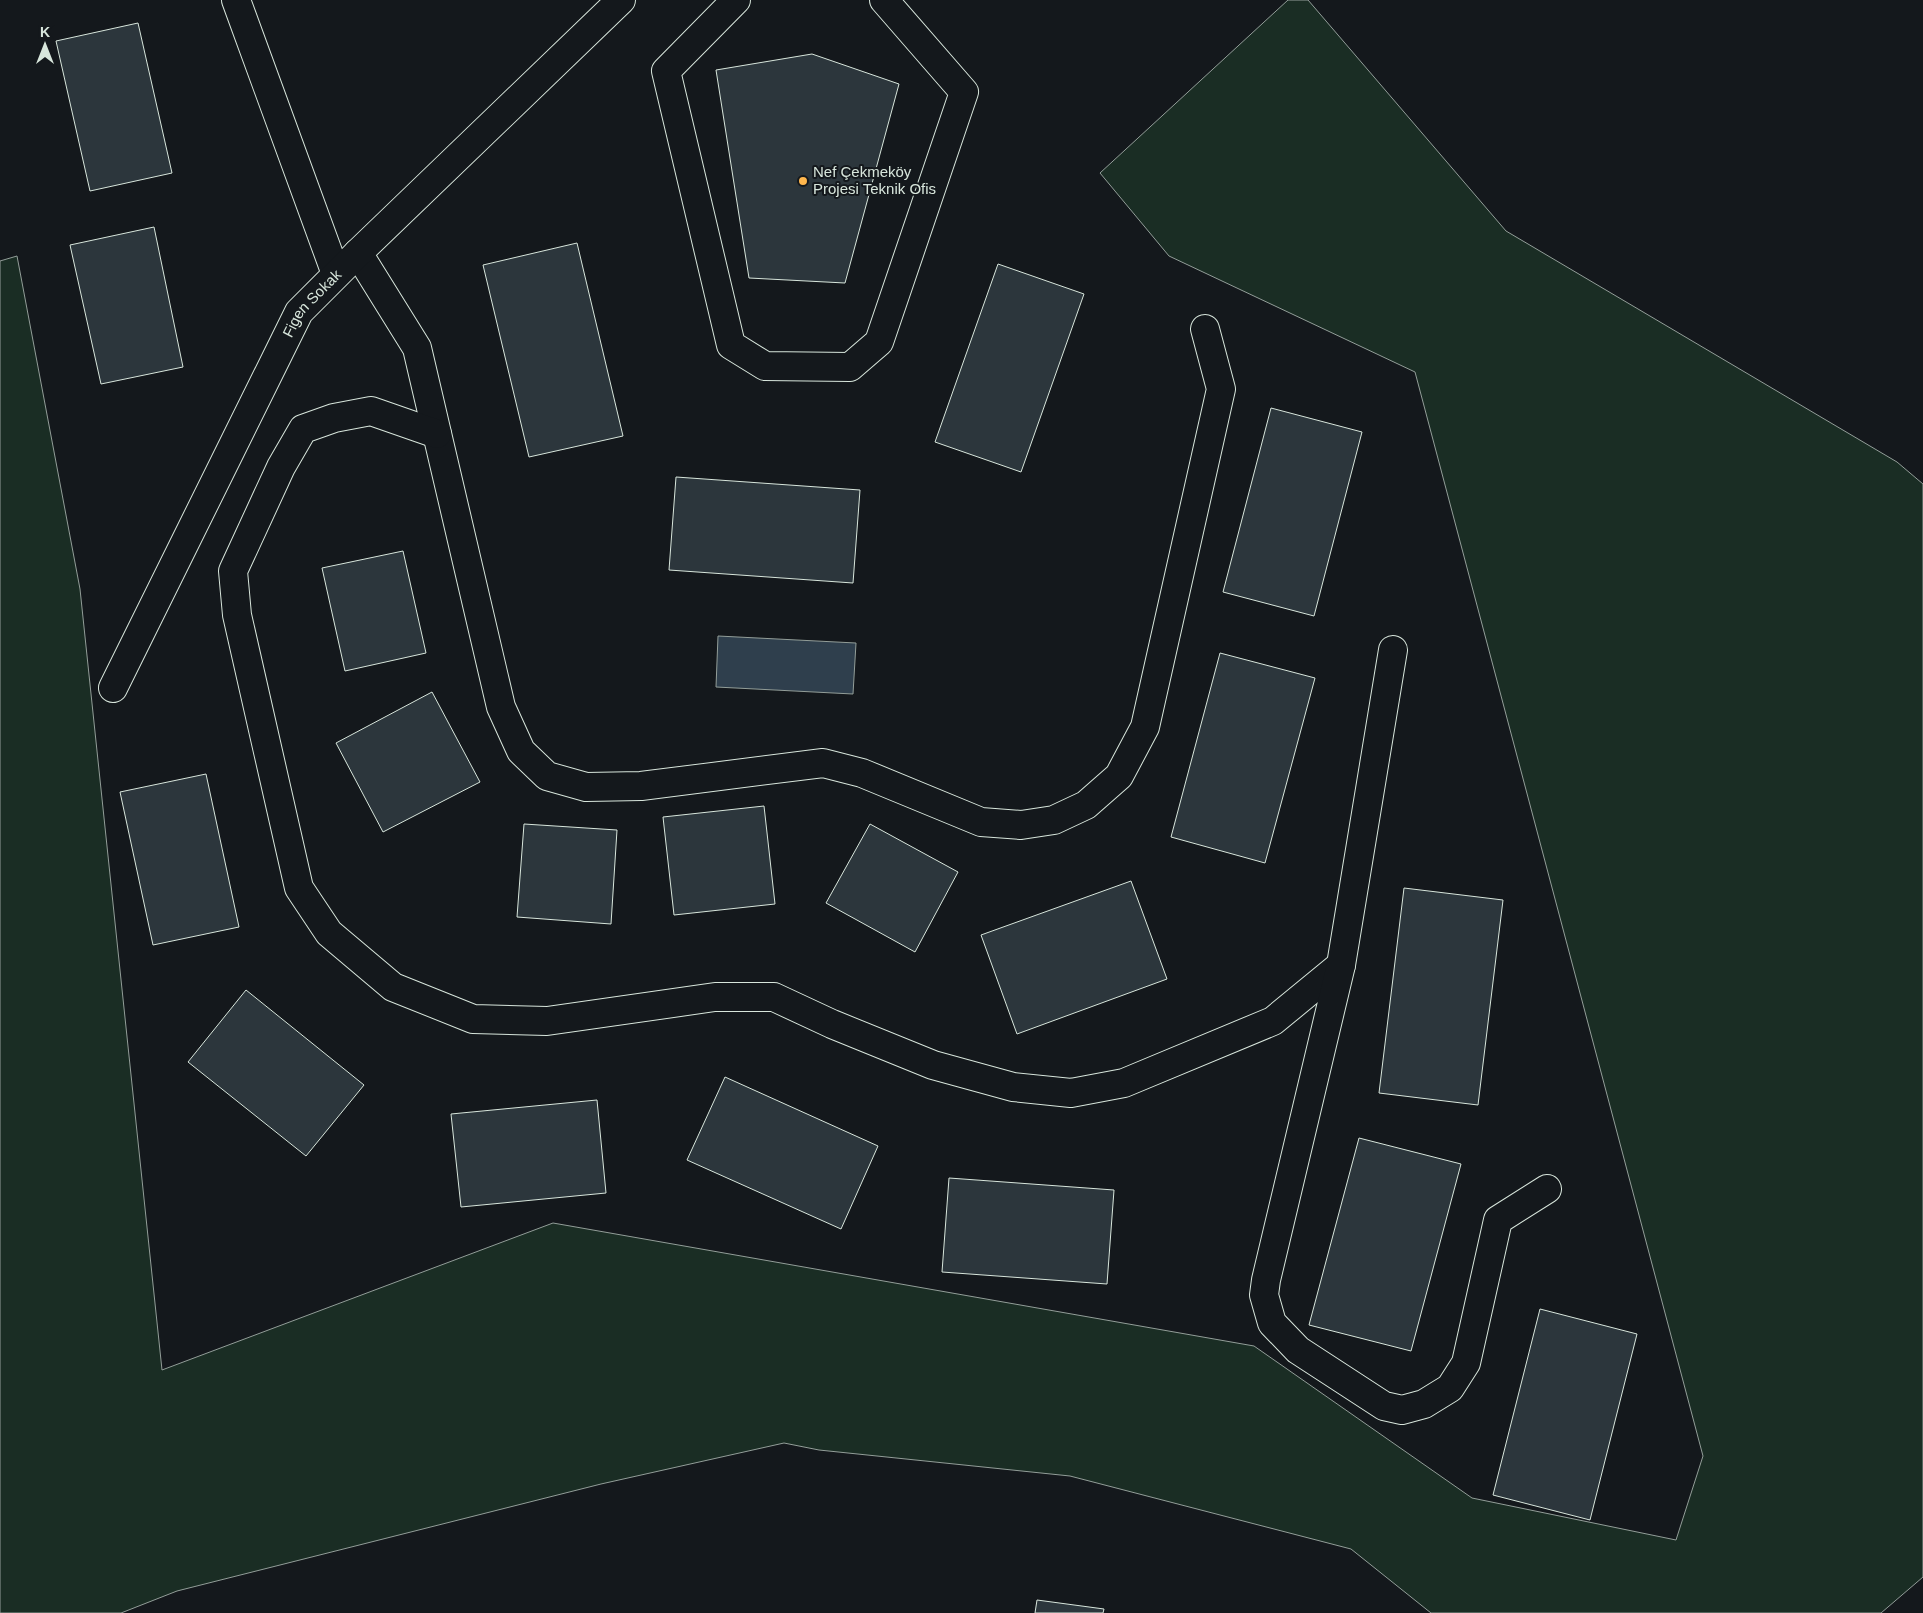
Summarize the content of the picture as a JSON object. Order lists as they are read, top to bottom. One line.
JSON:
{"streets":{"street":["Figen Sokak"]},"places":["Nef Çekmeköy Projesi Teknik Ofis"],"north":"top"}
